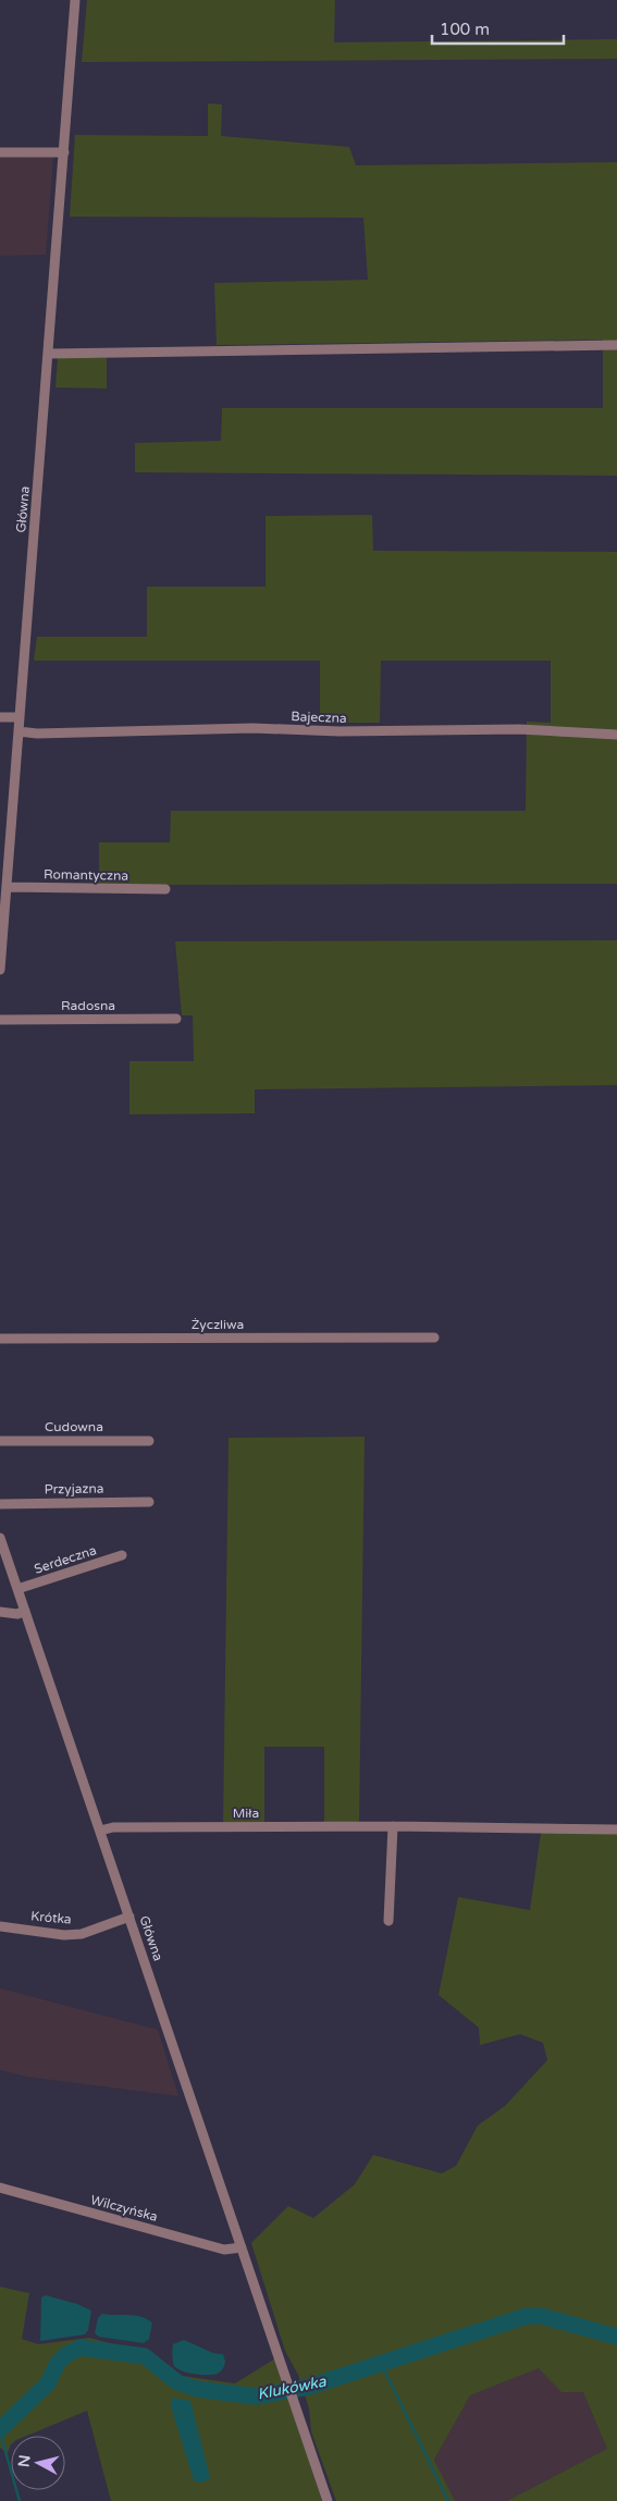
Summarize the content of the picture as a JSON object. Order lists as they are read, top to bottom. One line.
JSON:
{"streets":{"street":["Główna","Bajeczna","Romantyczna","Radosna","Życzliwa","Cudowna","Przyjazna","Serdeczna","Miła","Krótka","Wilczyńska"]},"crossings":[["Główna","Bajeczna"],["Główna","Romantyczna"],["Główna","Serdeczna"],["Główna","Miła"],["Główna","Krótka"],["Główna","Wilczyńska"]],"water":["Klukówka"],"scale_bar":"100 m","north":"left"}
